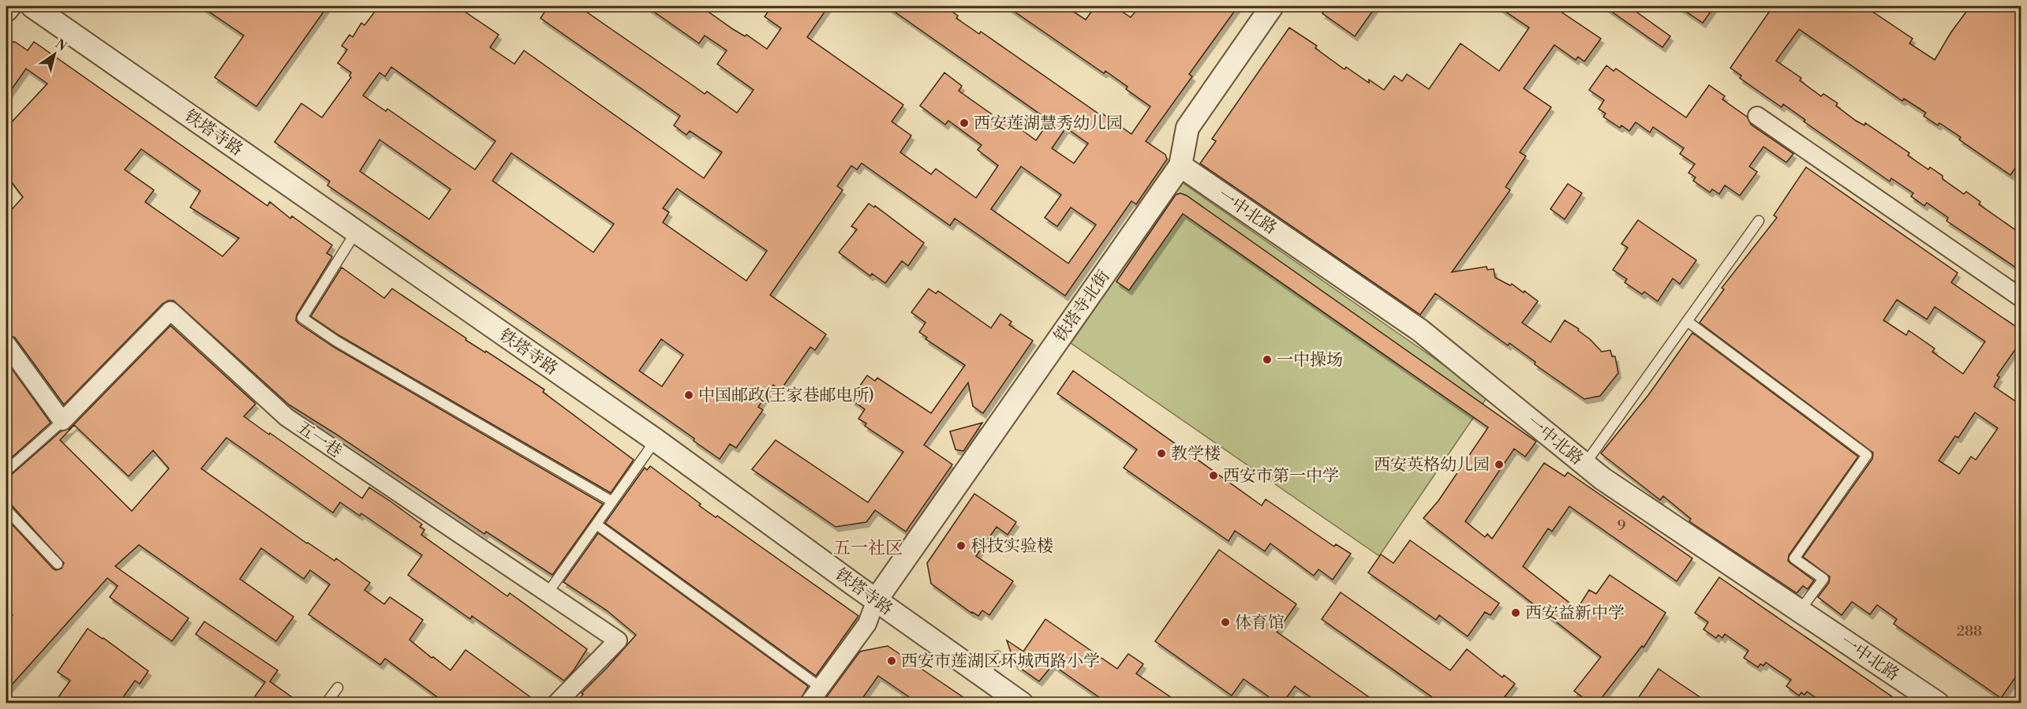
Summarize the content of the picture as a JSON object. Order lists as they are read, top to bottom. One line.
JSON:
{"streets":{"street":["铁塔寺路","一中北路","铁塔寺北街","五一巷"]},"crossings":[["铁塔寺路","铁塔寺北街"],["一中北路","铁塔寺北街"]],"districts":["五一社区"],"places":["西安莲湖慧秀幼儿园","一中操场","中国邮政(王家巷邮电所)","教学楼","西安英格幼儿园","西安市第一中学","科技实验楼","西安益新中学","体育馆","西安市莲湖区环城西路小学"],"house_numbers":["9","288"],"north":"top right"}
